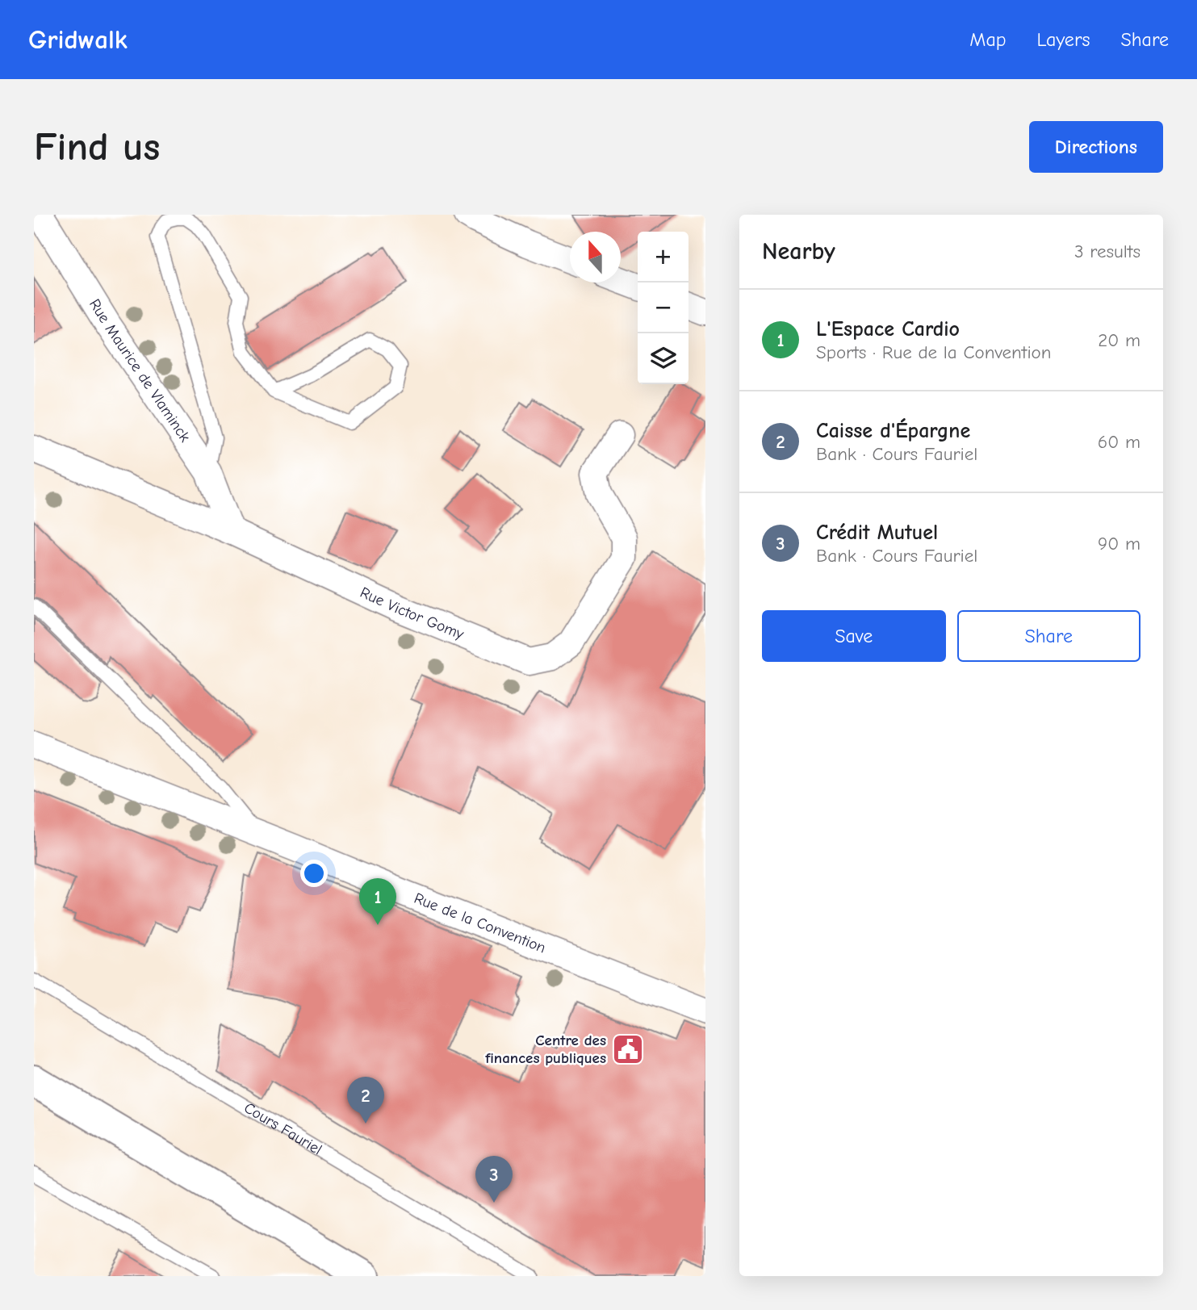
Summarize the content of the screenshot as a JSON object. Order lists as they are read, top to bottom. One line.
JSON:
{"streets":{"street":["Rue Maurice de Vlaminck","Rue Victor Gomy","Rue de la Convention"],"lane":["Cours Fauriel"]},"crossings":[["Rue Maurice de Vlaminck","Rue Victor Gomy"]],"places":{"public building":["Centre des finances publiques"]},"north":"top","page":{"header":"Gridwalk","nav":["Map","Layers","Share"],"buttons":["Directions",["Save","Share"]],"title":"Find us","heading":["Nearby","3 results"],"map_buttons":["+","−"],"list":[{"mark":"1","name":"L'Espace Cardio","note":"Sports · Rue de la Convention","value":"20 m"},{"mark":"2","name":"Caisse d'Épargne","note":"Bank · Cours Fauriel","value":"60 m"},{"mark":"3","name":"Crédit Mutuel","note":"Bank · Cours Fauriel","value":"90 m"}],"pins":["1","2","3"]}}
